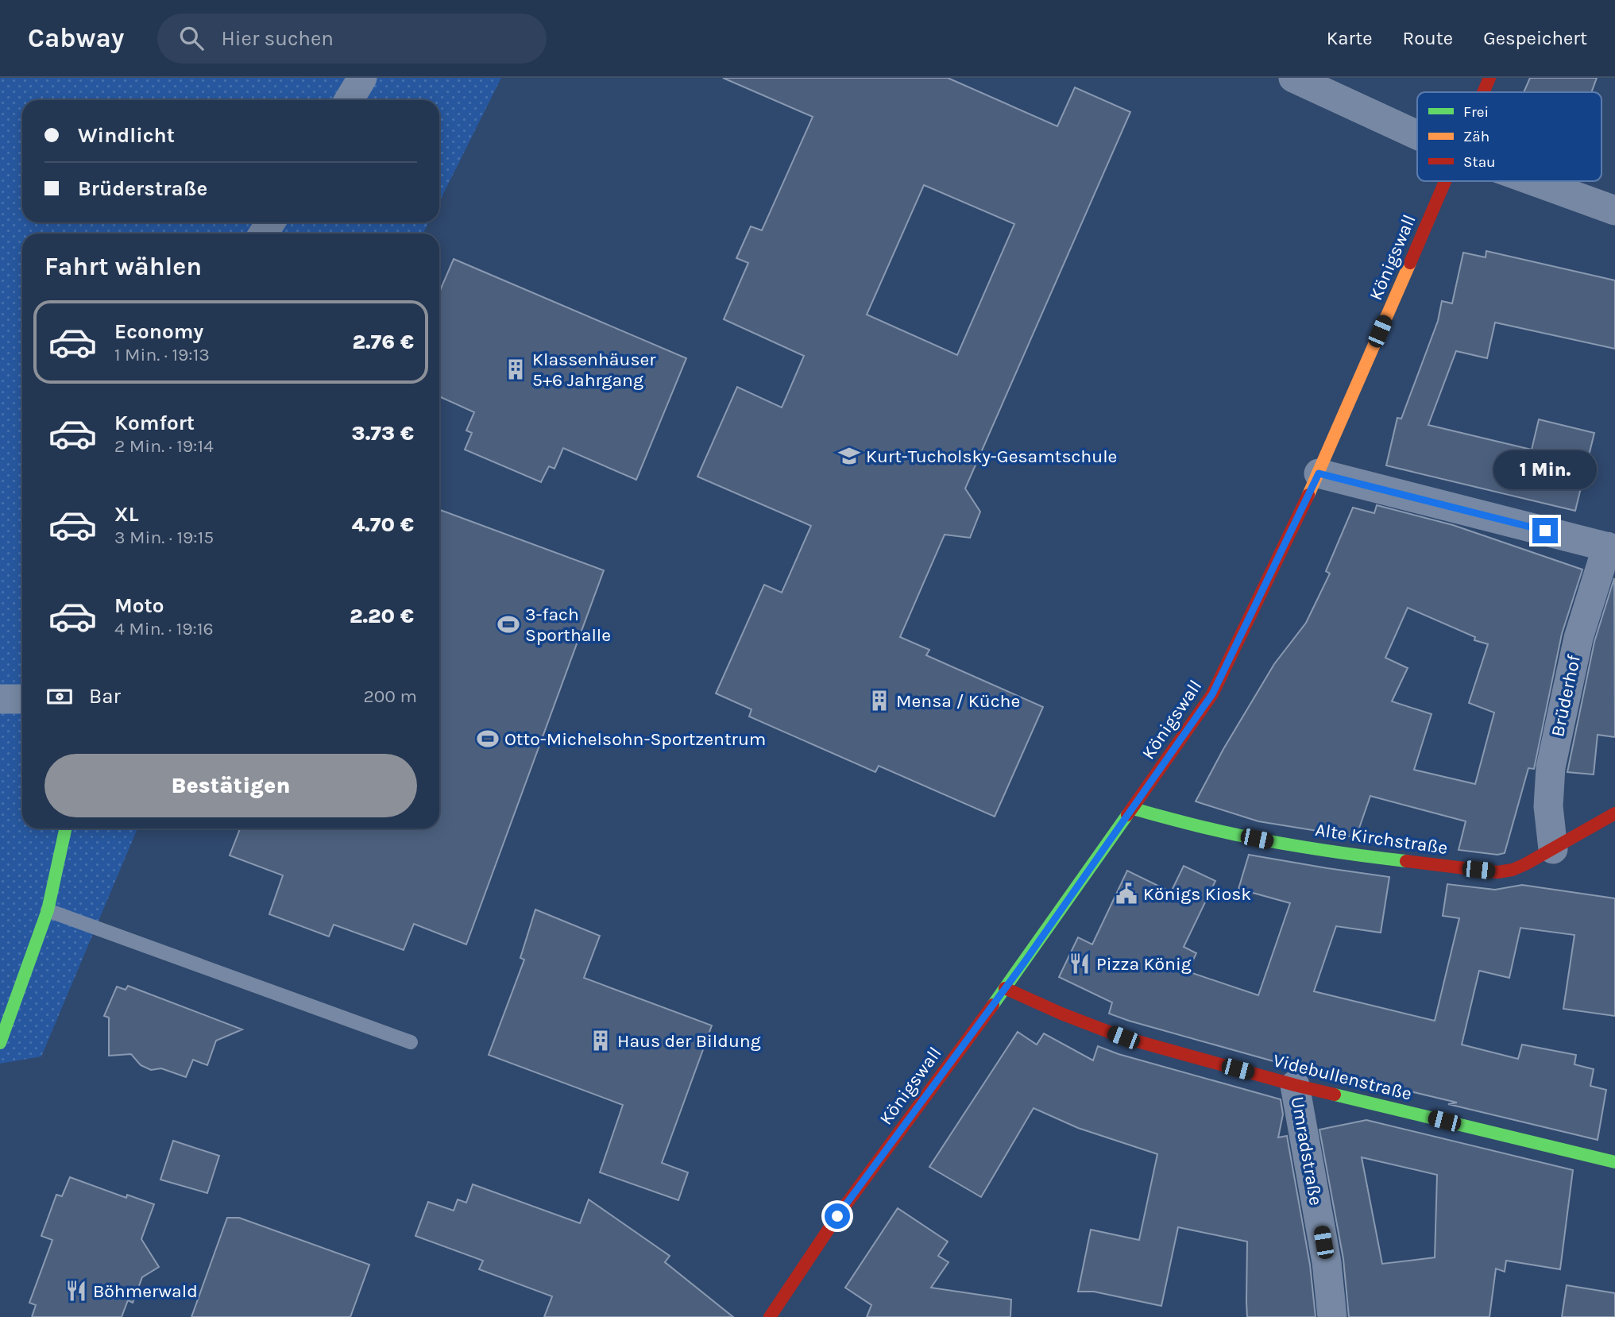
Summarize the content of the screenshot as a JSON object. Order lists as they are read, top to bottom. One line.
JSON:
{"streets":{"street":["Königswall","Brüderhof","Alte Kirchstraße","Videbullenstraße","Umradstraße"]},"crossings":[["Königswall","Alte Kirchstraße"],["Königswall","Videbullenstraße"],["Brüderhof","Alte Kirchstraße"],["Videbullenstraße","Umradstraße"]],"places":{"building":["Klassenhäuser 5+6 Jahrgang","Mensa / Küche","Haus der Bildung"],"school or university":["Kurt-Tucholsky-Gesamtschule"],"sports":["3-fach Sporthalle","Otto-Michelsohn-Sportzentrum"],"public building":["Königs Kiosk"],"restaurant":["Pizza König","Böhmerwald"]},"legend":["Frei","Zäh","Stau"],"page":{"header":"Cabway","search":"Hier suchen","nav":["Karte","Route","Gespeichert"],"banner":["Windlicht","Brüderstraße"],"heading":"Fahrt wählen","list":[{"name":"Economy","note":"1 Min. · 19:13","value":"2.76 €"},{"name":"Komfort","note":"2 Min. · 19:14","value":"3.73 €"},{"name":"XL","note":"3 Min. · 19:15","value":"4.70 €"},{"name":"Moto","note":"4 Min. · 19:16","value":"2.20 €"}],"bubble":"1 Min.","pay":["Bar","200 m"],"buttons":"Bestätigen"}}
